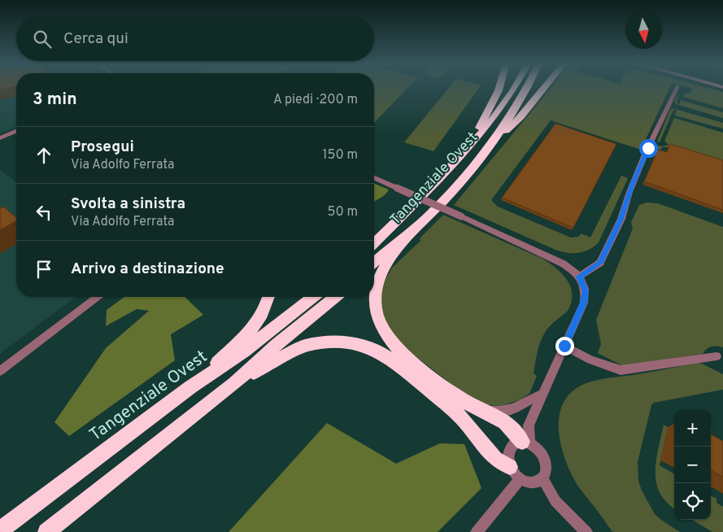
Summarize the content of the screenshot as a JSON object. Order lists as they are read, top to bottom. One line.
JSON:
{"streets":{"highway":["Tangenziale Ovest"]},"north":"bottom","page":{"search":"Cerca qui","heading":["3 min","A piedi · 200 m"],"list":[["Prosegui","Via Adolfo Ferrata","150 m"],["Svolta a sinistra","Via Adolfo Ferrata","50 m"],"Arrivo a destinazione"],"map_buttons":["+","−"]}}
